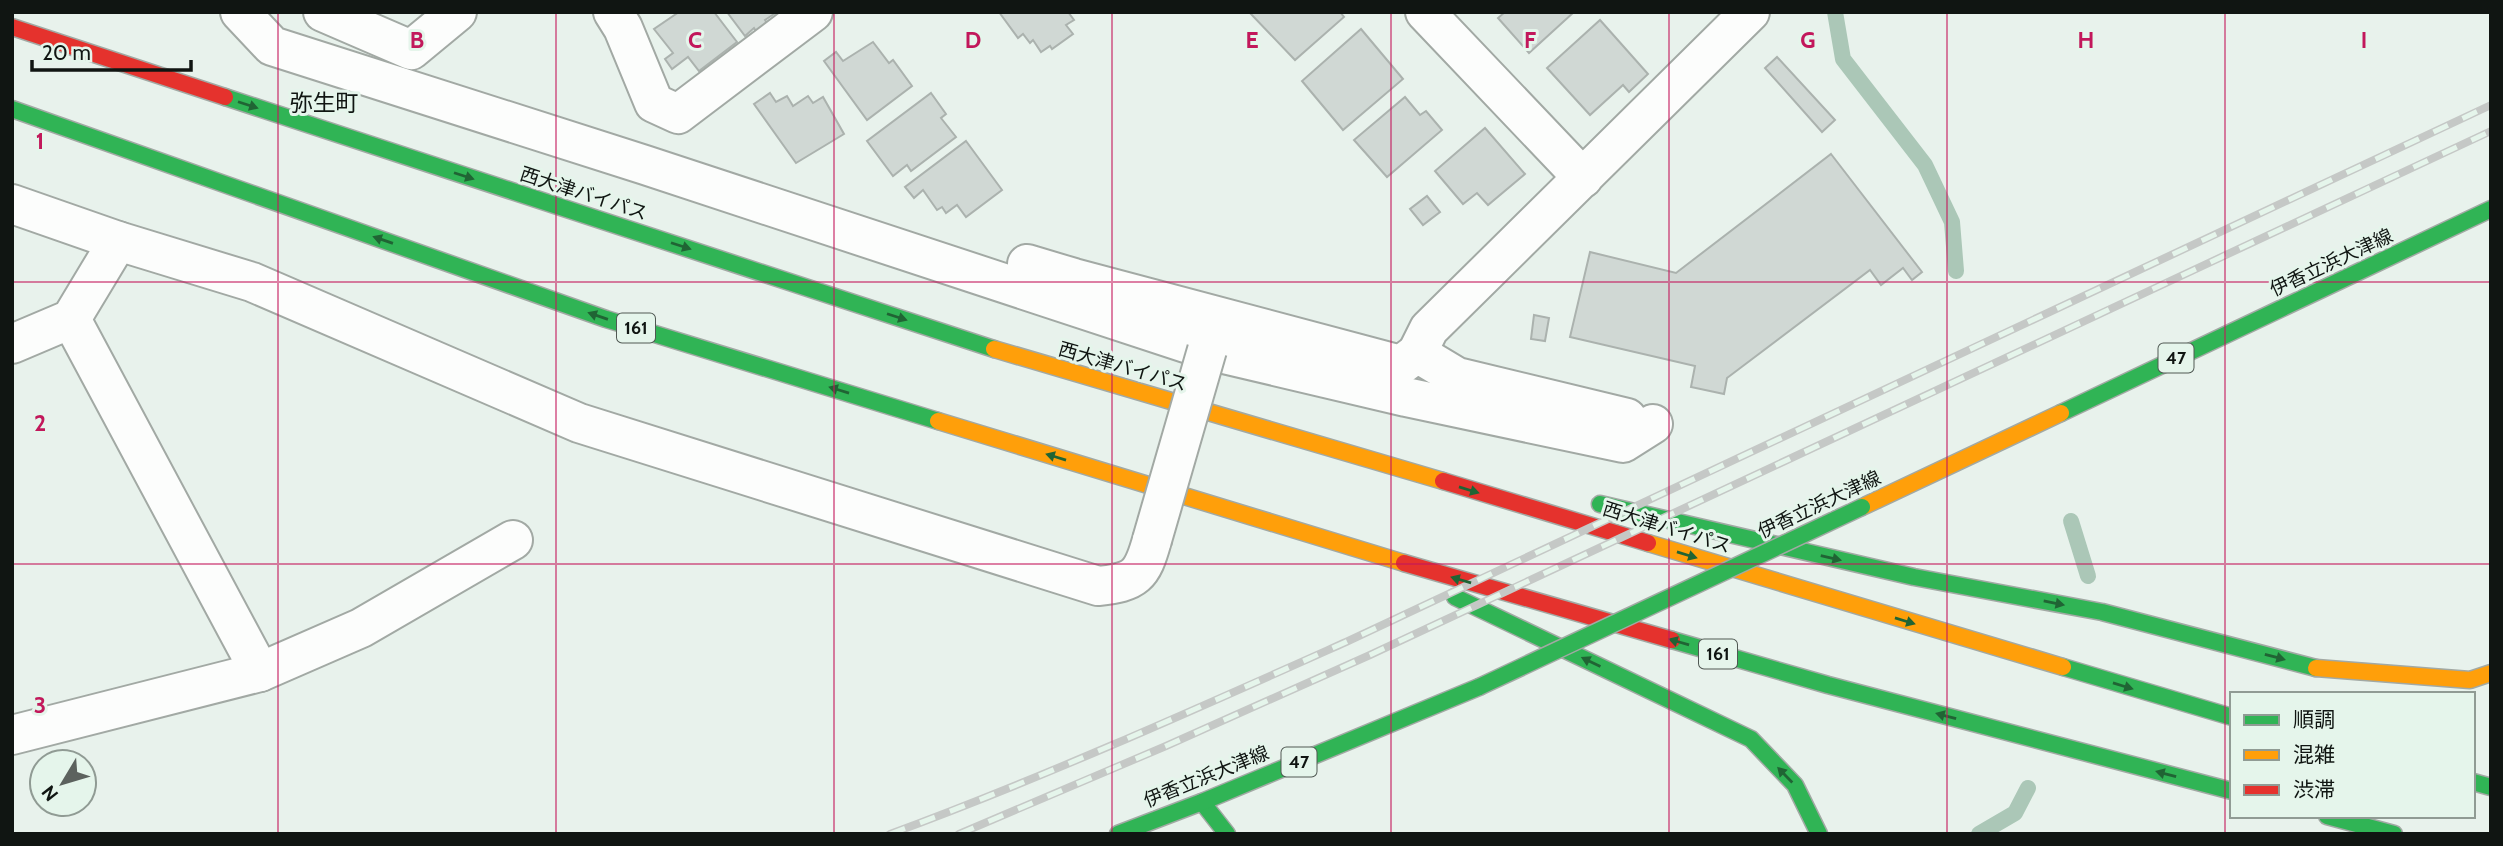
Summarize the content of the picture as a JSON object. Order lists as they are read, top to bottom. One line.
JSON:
{"streets":{"main road":["西大津バイパス","伊香立浜大津線","161","47"]},"districts":["弥生町"],"legend":["順調","混雑","渋滞"],"scale_bar":"20 m","north":"bottom left","grid":{"columns":["B","C","D","E","F","G","H","I"],"rows":["1","2","3"]}}
